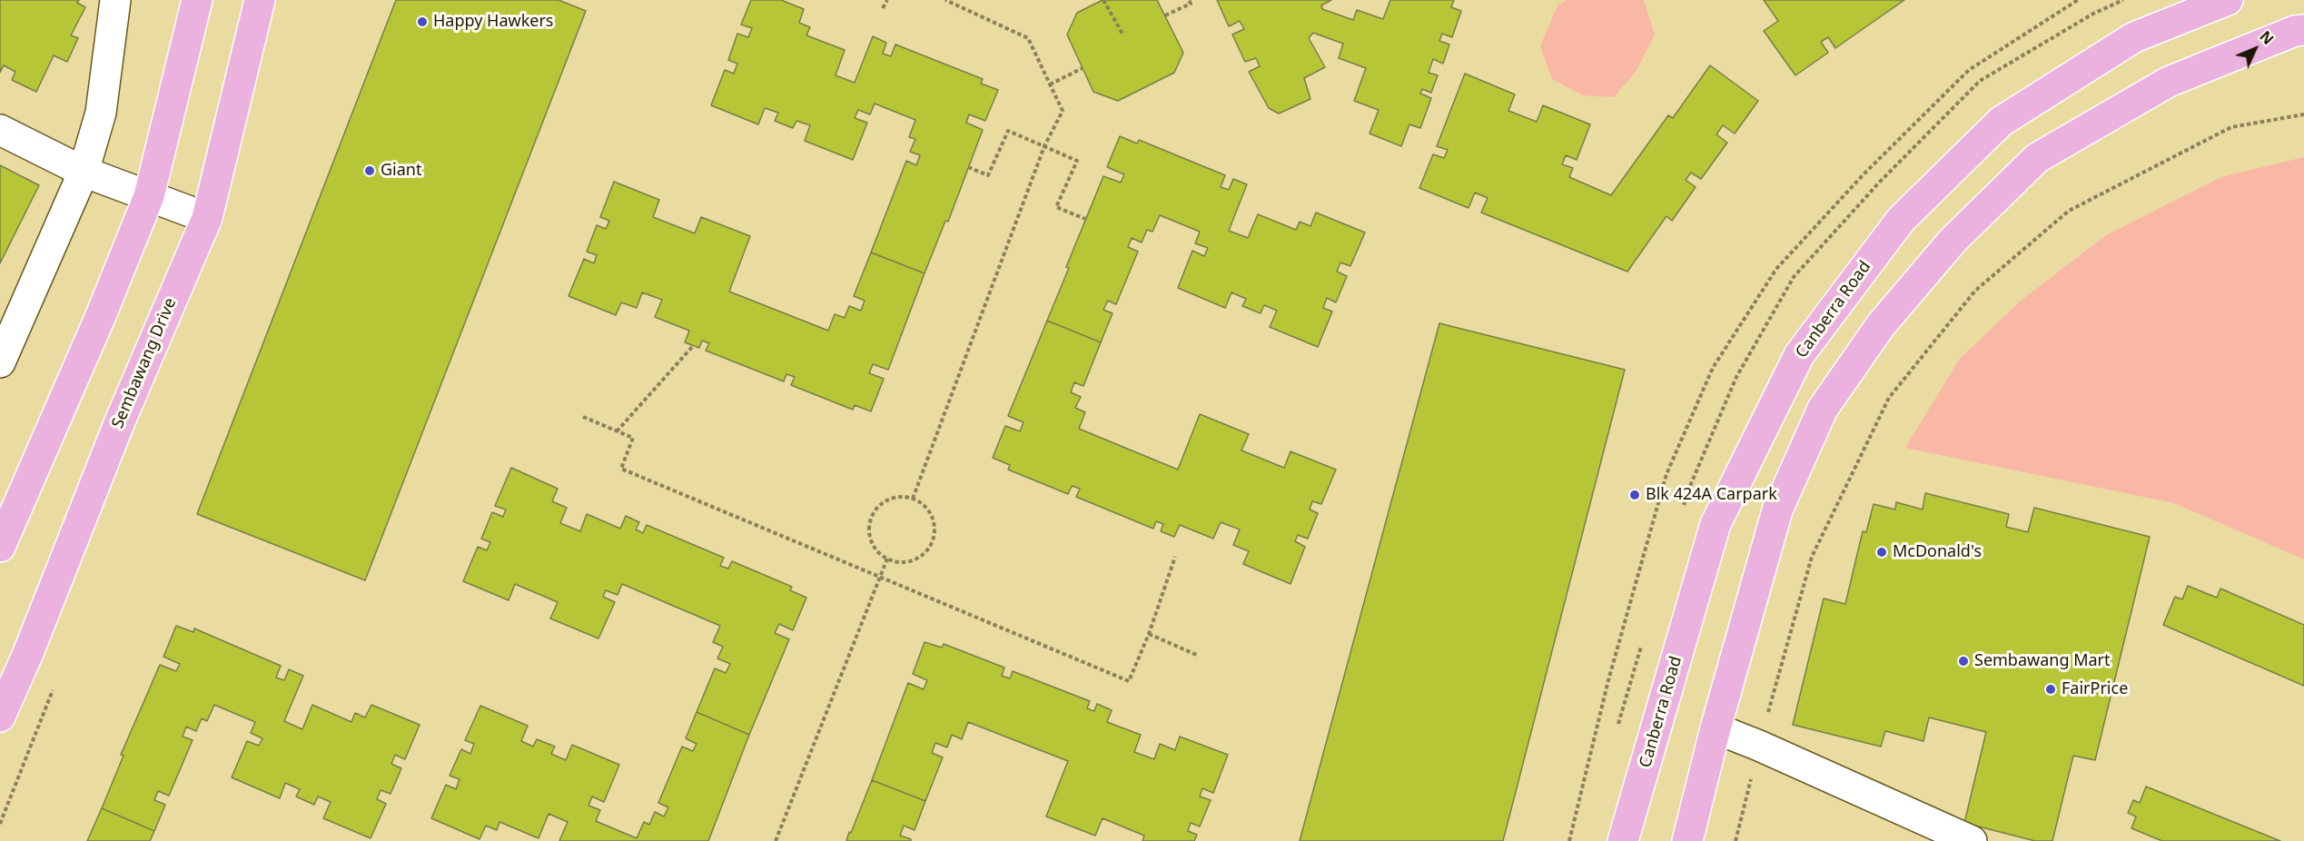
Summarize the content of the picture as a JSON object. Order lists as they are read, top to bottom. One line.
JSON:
{"streets":{"main road":["Canberra Road","Sembawang Drive"]},"places":["Happy Hawkers","Giant","Blk 424A Carpark","McDonald's","Sembawang Mart","FairPrice"],"north":"top right"}
